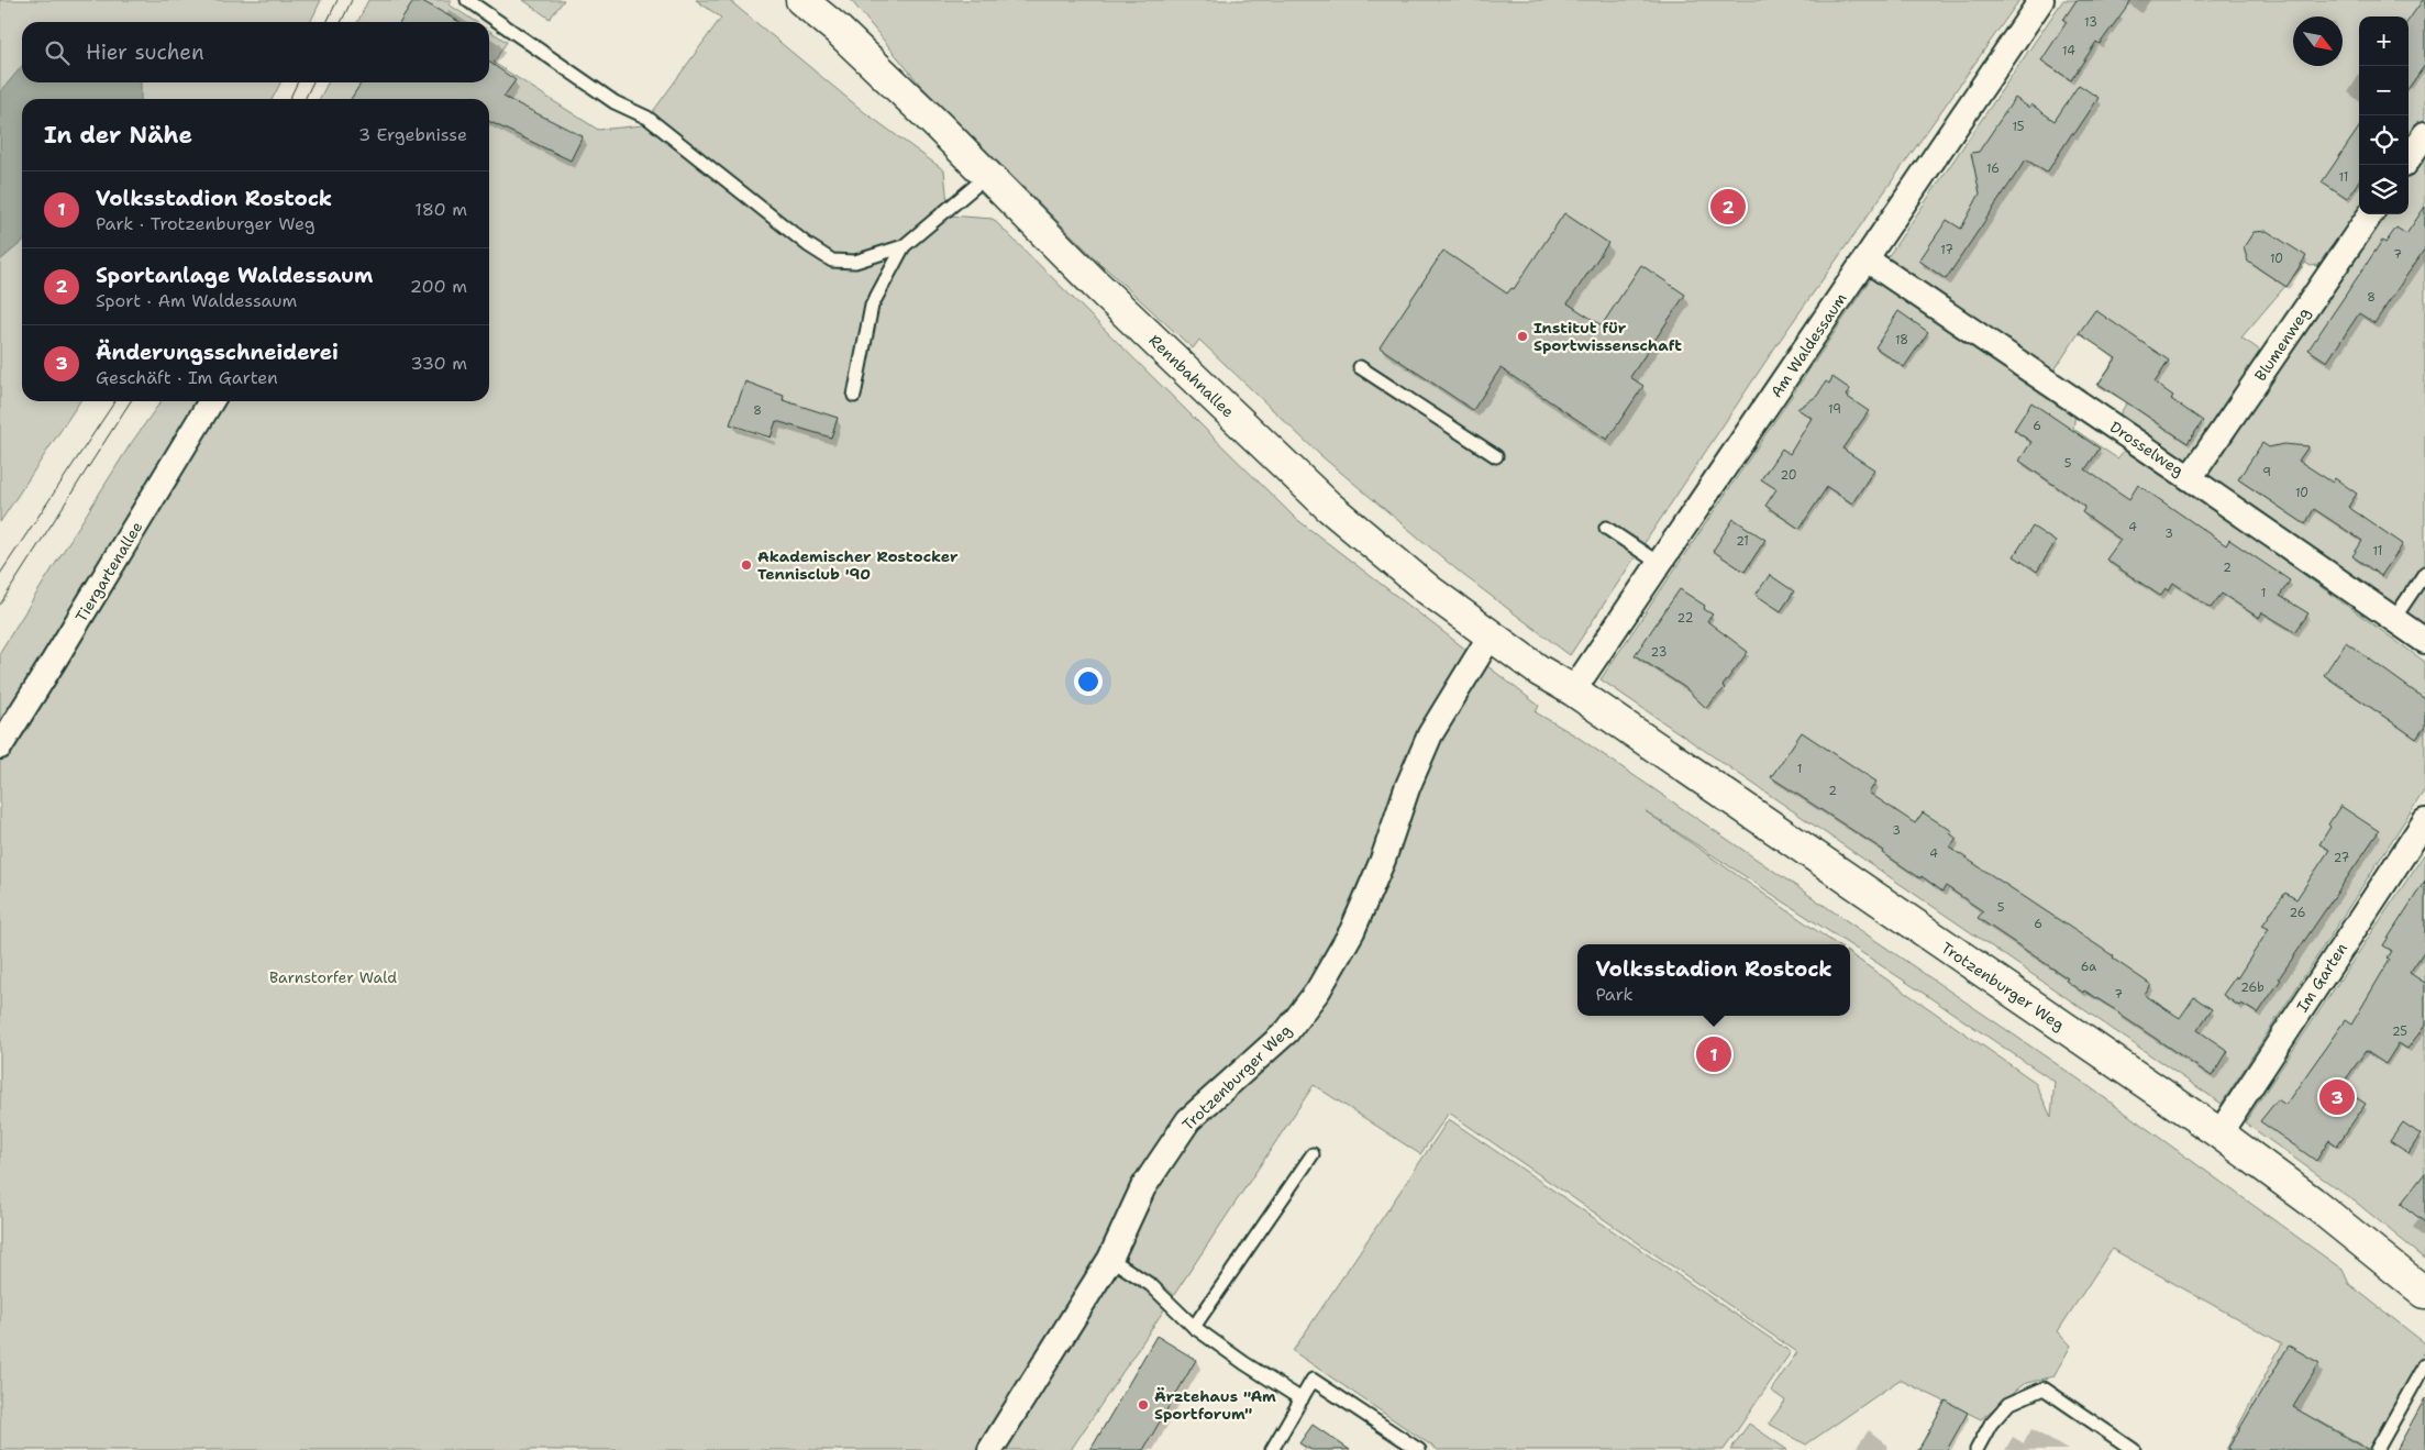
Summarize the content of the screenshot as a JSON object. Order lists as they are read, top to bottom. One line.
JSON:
{"streets":{"street":["Blumenweg","Am Waldessaum","Rennbahnallee","Drosselweg","Tiergartenallee","Im Garten","Trotzenburger Weg"]},"crossings":[["Blumenweg","Drosselweg"],["Am Waldessaum","Rennbahnallee"],["Am Waldessaum","Drosselweg"],["Am Waldessaum","Trotzenburger Weg"],["Rennbahnallee","Trotzenburger Weg"],["Im Garten","Trotzenburger Weg"]],"parks":["Barnstorfer Wald"],"places":["Institut für Sportwissenschaft","Akademischer Rostocker Tennisclub '90","Ärztehaus \"Am Sportforum\""],"house_numbers":["13","14","15","16","11","17","7","10","8","18","19","8","6","5","9","20","10","4","3","21","11","2","1","22","23","1","2","3","4","27","5","26","6","6a","26b","7","25"],"north":"bottom right","page":{"map_buttons":["+","−"],"search":"Hier suchen","heading":["In der Nähe","3 Ergebnisse"],"list":[{"mark":"1","name":"Volksstadion Rostock","note":"Park · Trotzenburger Weg","value":"180 m"},{"mark":"2","name":"Sportanlage Waldessaum","note":"Sport · Am Waldessaum","value":"200 m"},{"mark":"3","name":"Änderungsschneiderei","note":"Geschäft · Im Garten","value":"330 m"}],"pins":["2","1","3"],"popup":["Volksstadion Rostock","Park"]}}
